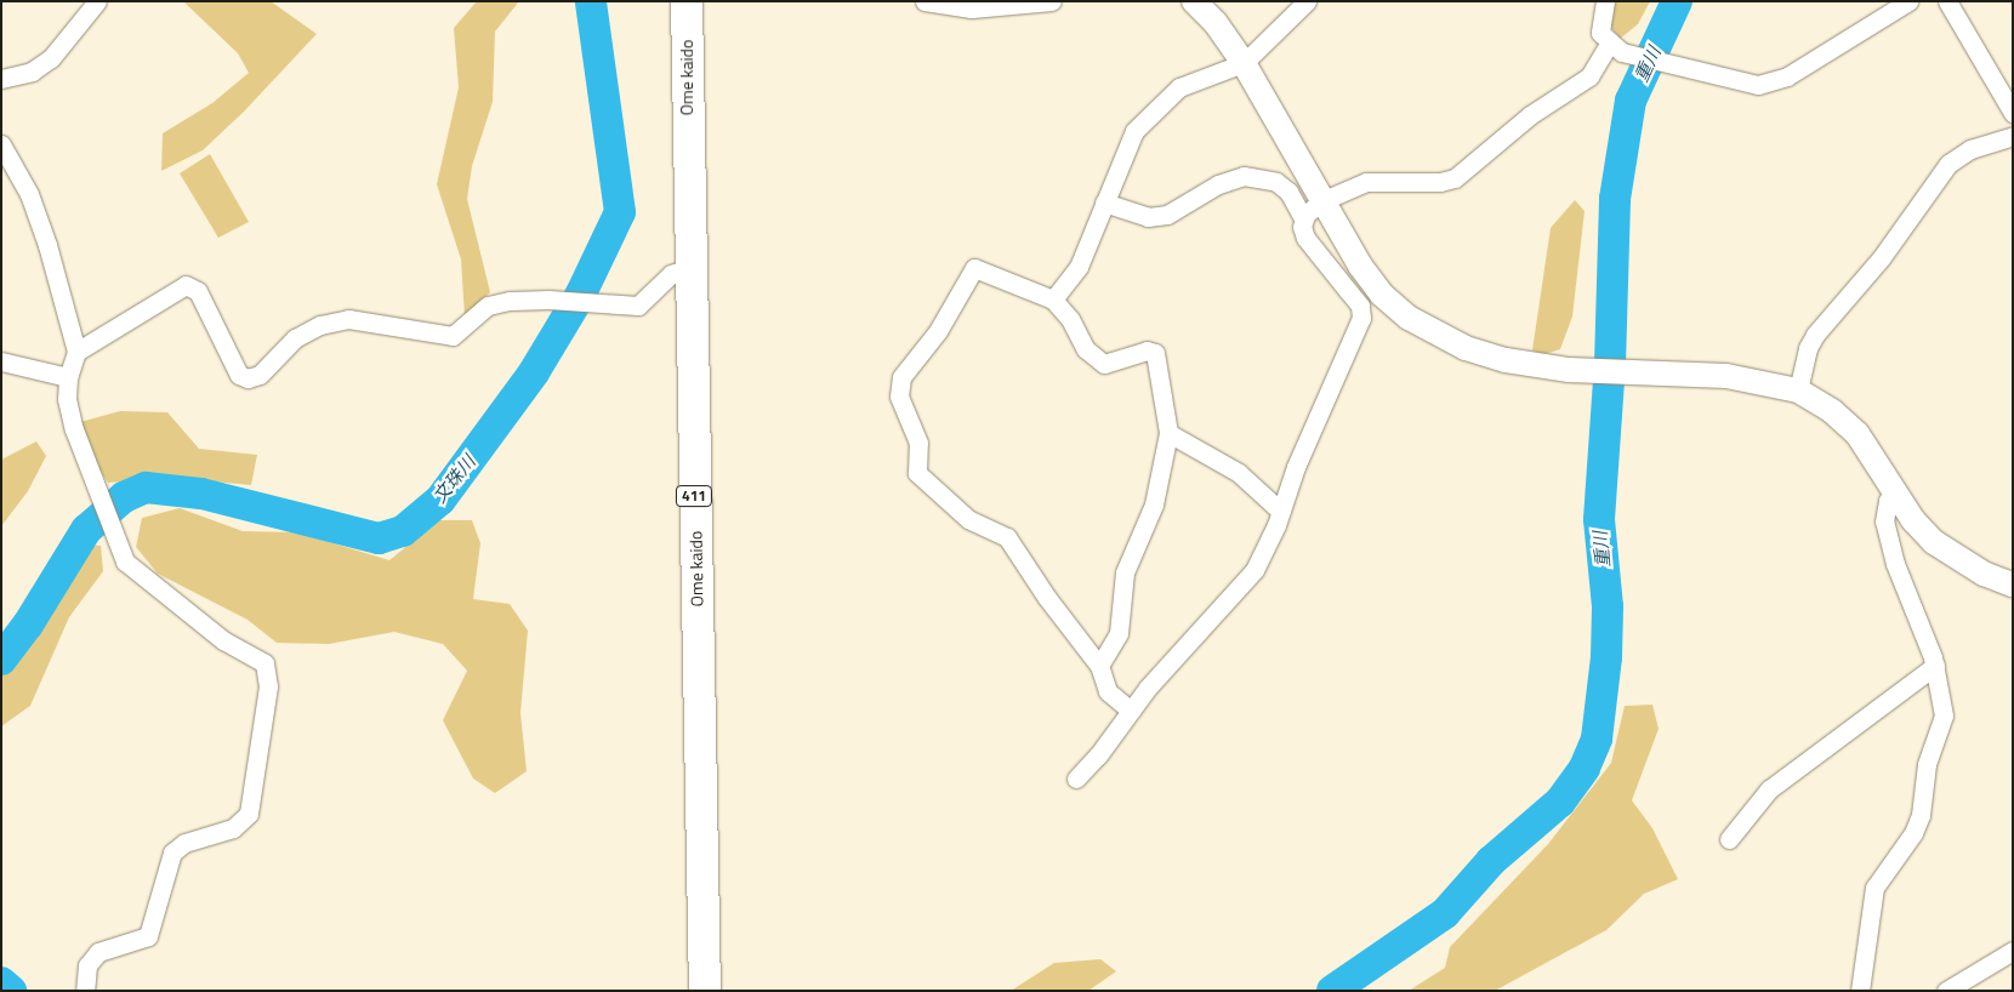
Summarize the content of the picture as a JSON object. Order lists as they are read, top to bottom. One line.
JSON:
{"streets":{"highway":["Ome kaido","411"]},"water":["重川","文珠川"]}
